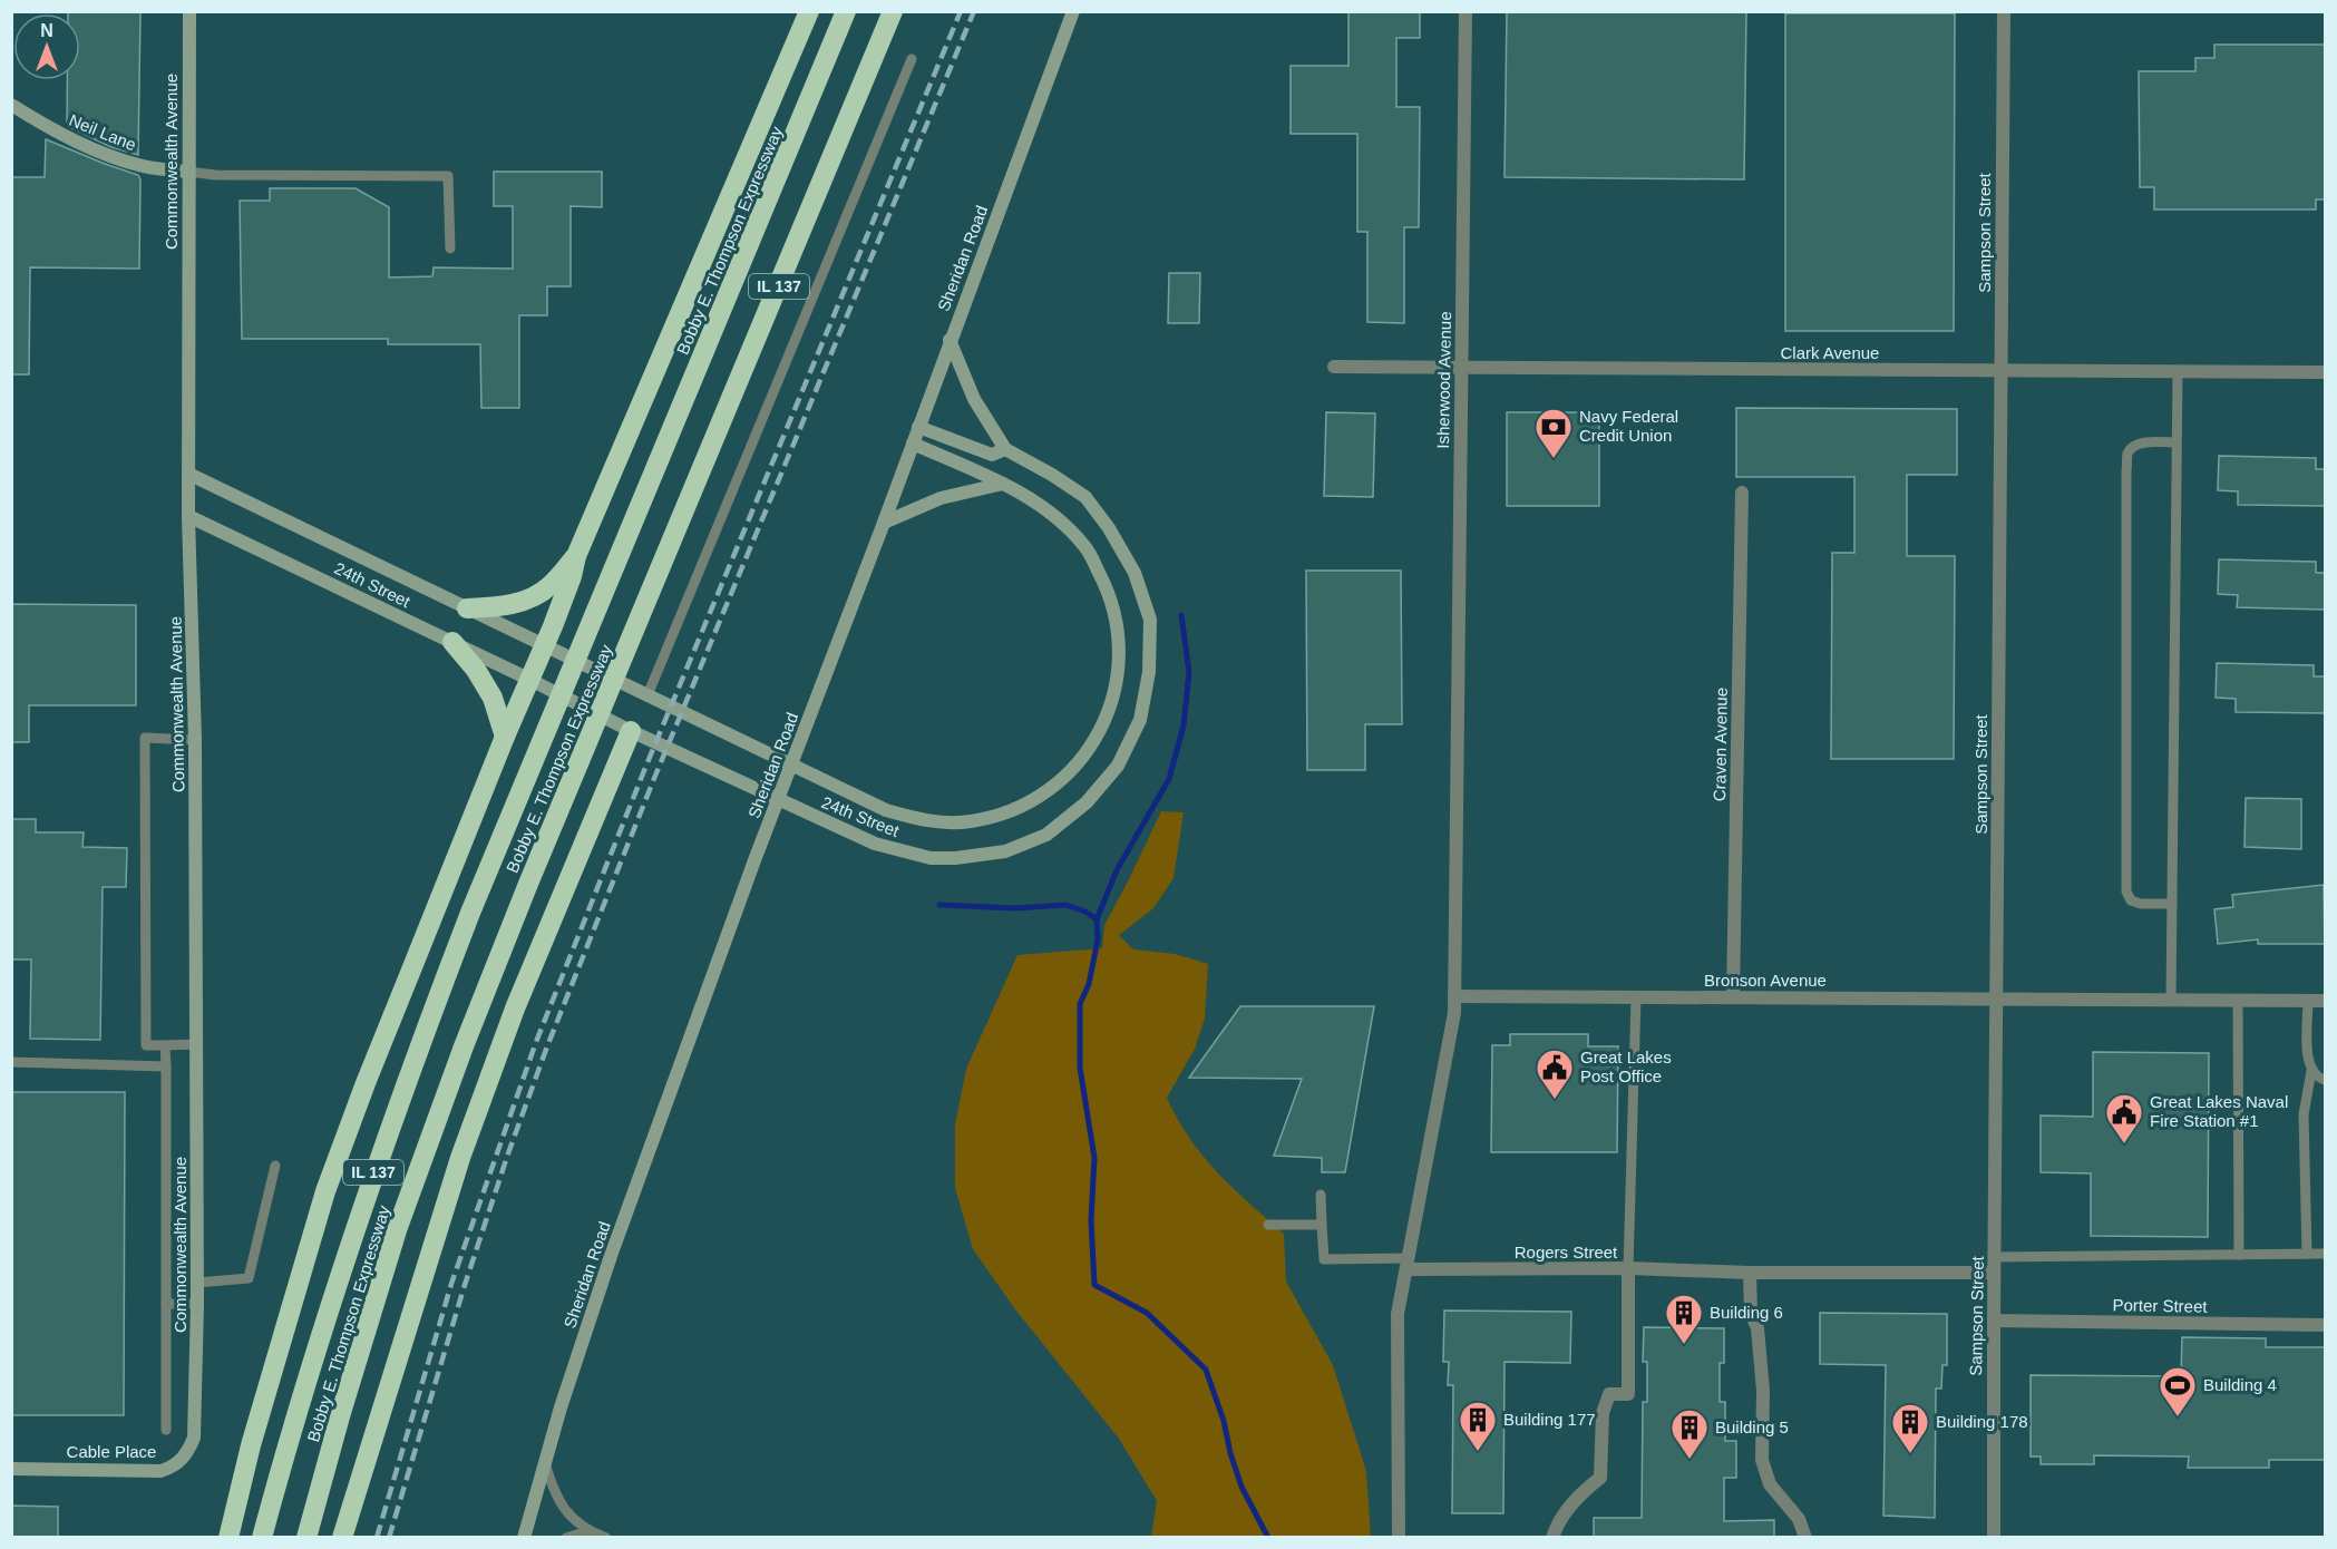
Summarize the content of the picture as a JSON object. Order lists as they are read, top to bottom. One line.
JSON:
{"streets":{"highway":["Bobby E. Thompson Expressway","IL 137"],"street":["Neil Lane","Commonwealth Avenue","Sampson Street","Sheridan Road","Clark Avenue","Isherwood Avenue","24th Street","Craven Avenue","Bronson Avenue","Rogers Street","Porter Street","Cable Place"]},"crossings":[["Neil Lane","Commonwealth Avenue"],["Commonwealth Avenue","24th Street"],["Commonwealth Avenue","Cable Place"],["Sampson Street","Clark Avenue"],["Sampson Street","Bronson Avenue"],["Sampson Street","Rogers Street"],["Sampson Street","Porter Street"],["Sheridan Road","24th Street"],["Clark Avenue","Isherwood Avenue"],["Isherwood Avenue","Bronson Avenue"],["Craven Avenue","Bronson Avenue"]],"places":{"bank":["Navy Federal Credit Union"],"public building":["Great Lakes Post Office","Great Lakes Naval Fire Station #1"],"building":["Building 6","Building 177","Building 178","Building 5"],"sports":["Building 4"]},"north":"top"}
